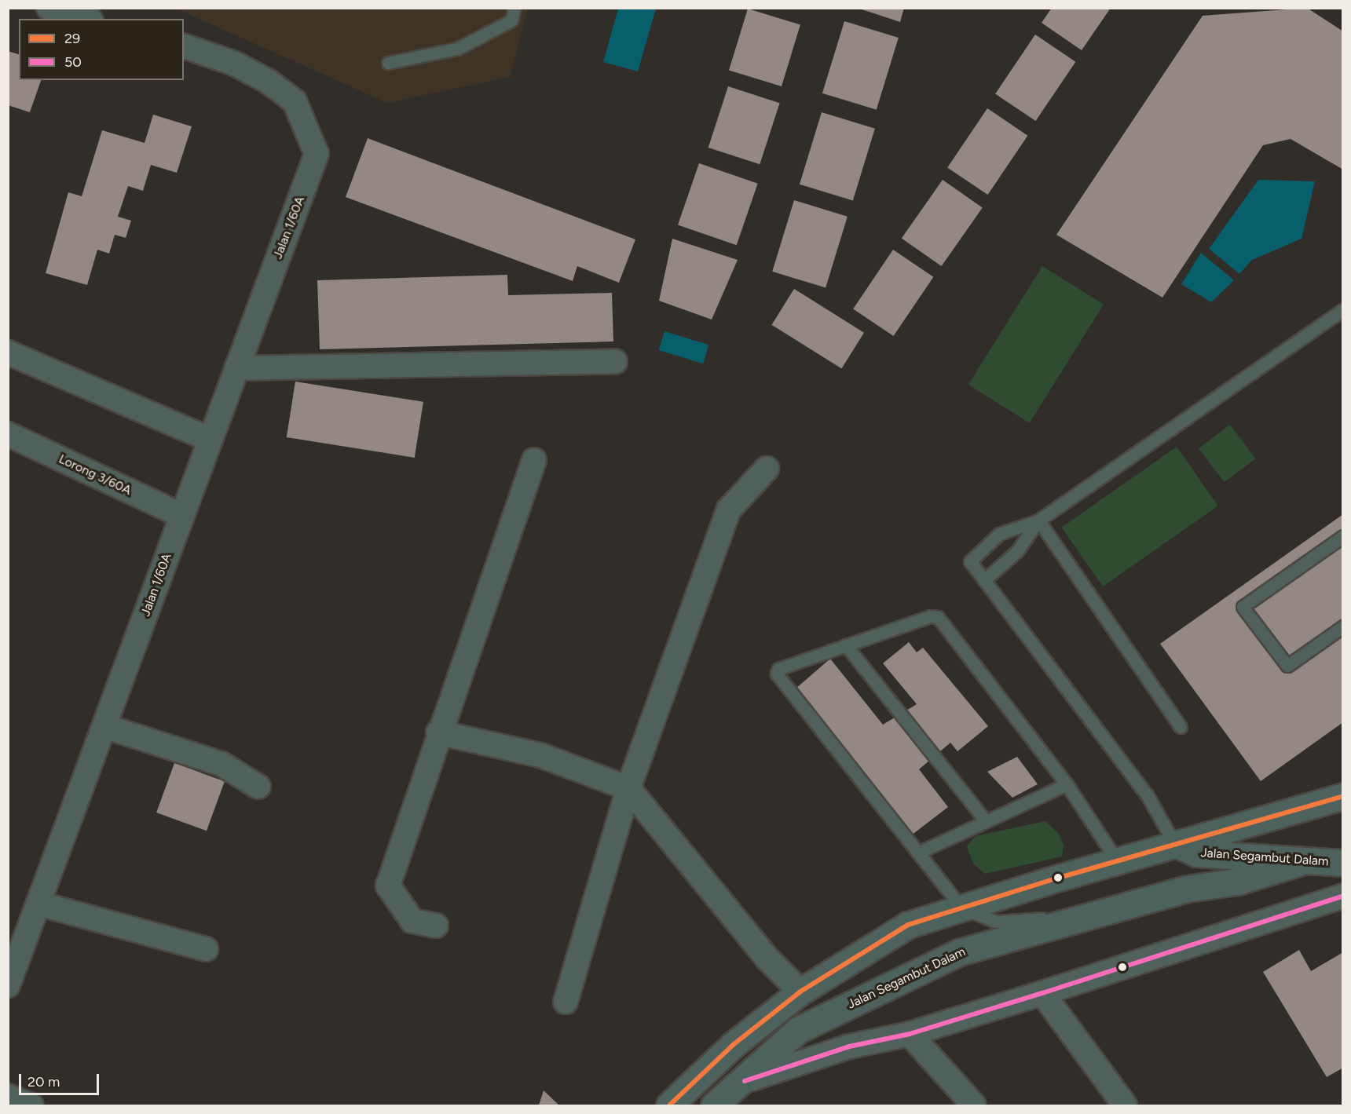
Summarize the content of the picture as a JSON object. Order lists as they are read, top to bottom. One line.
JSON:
{"streets":{"street":["Jalan 1/60A","Lorong 3/60A","Jalan Segambut Dalam"]},"crossings":[["Jalan 1/60A","Lorong 3/60A"]],"lines":["transit line 29","transit line 50"],"legend":["29","50"],"scale_bar":"20 m"}
